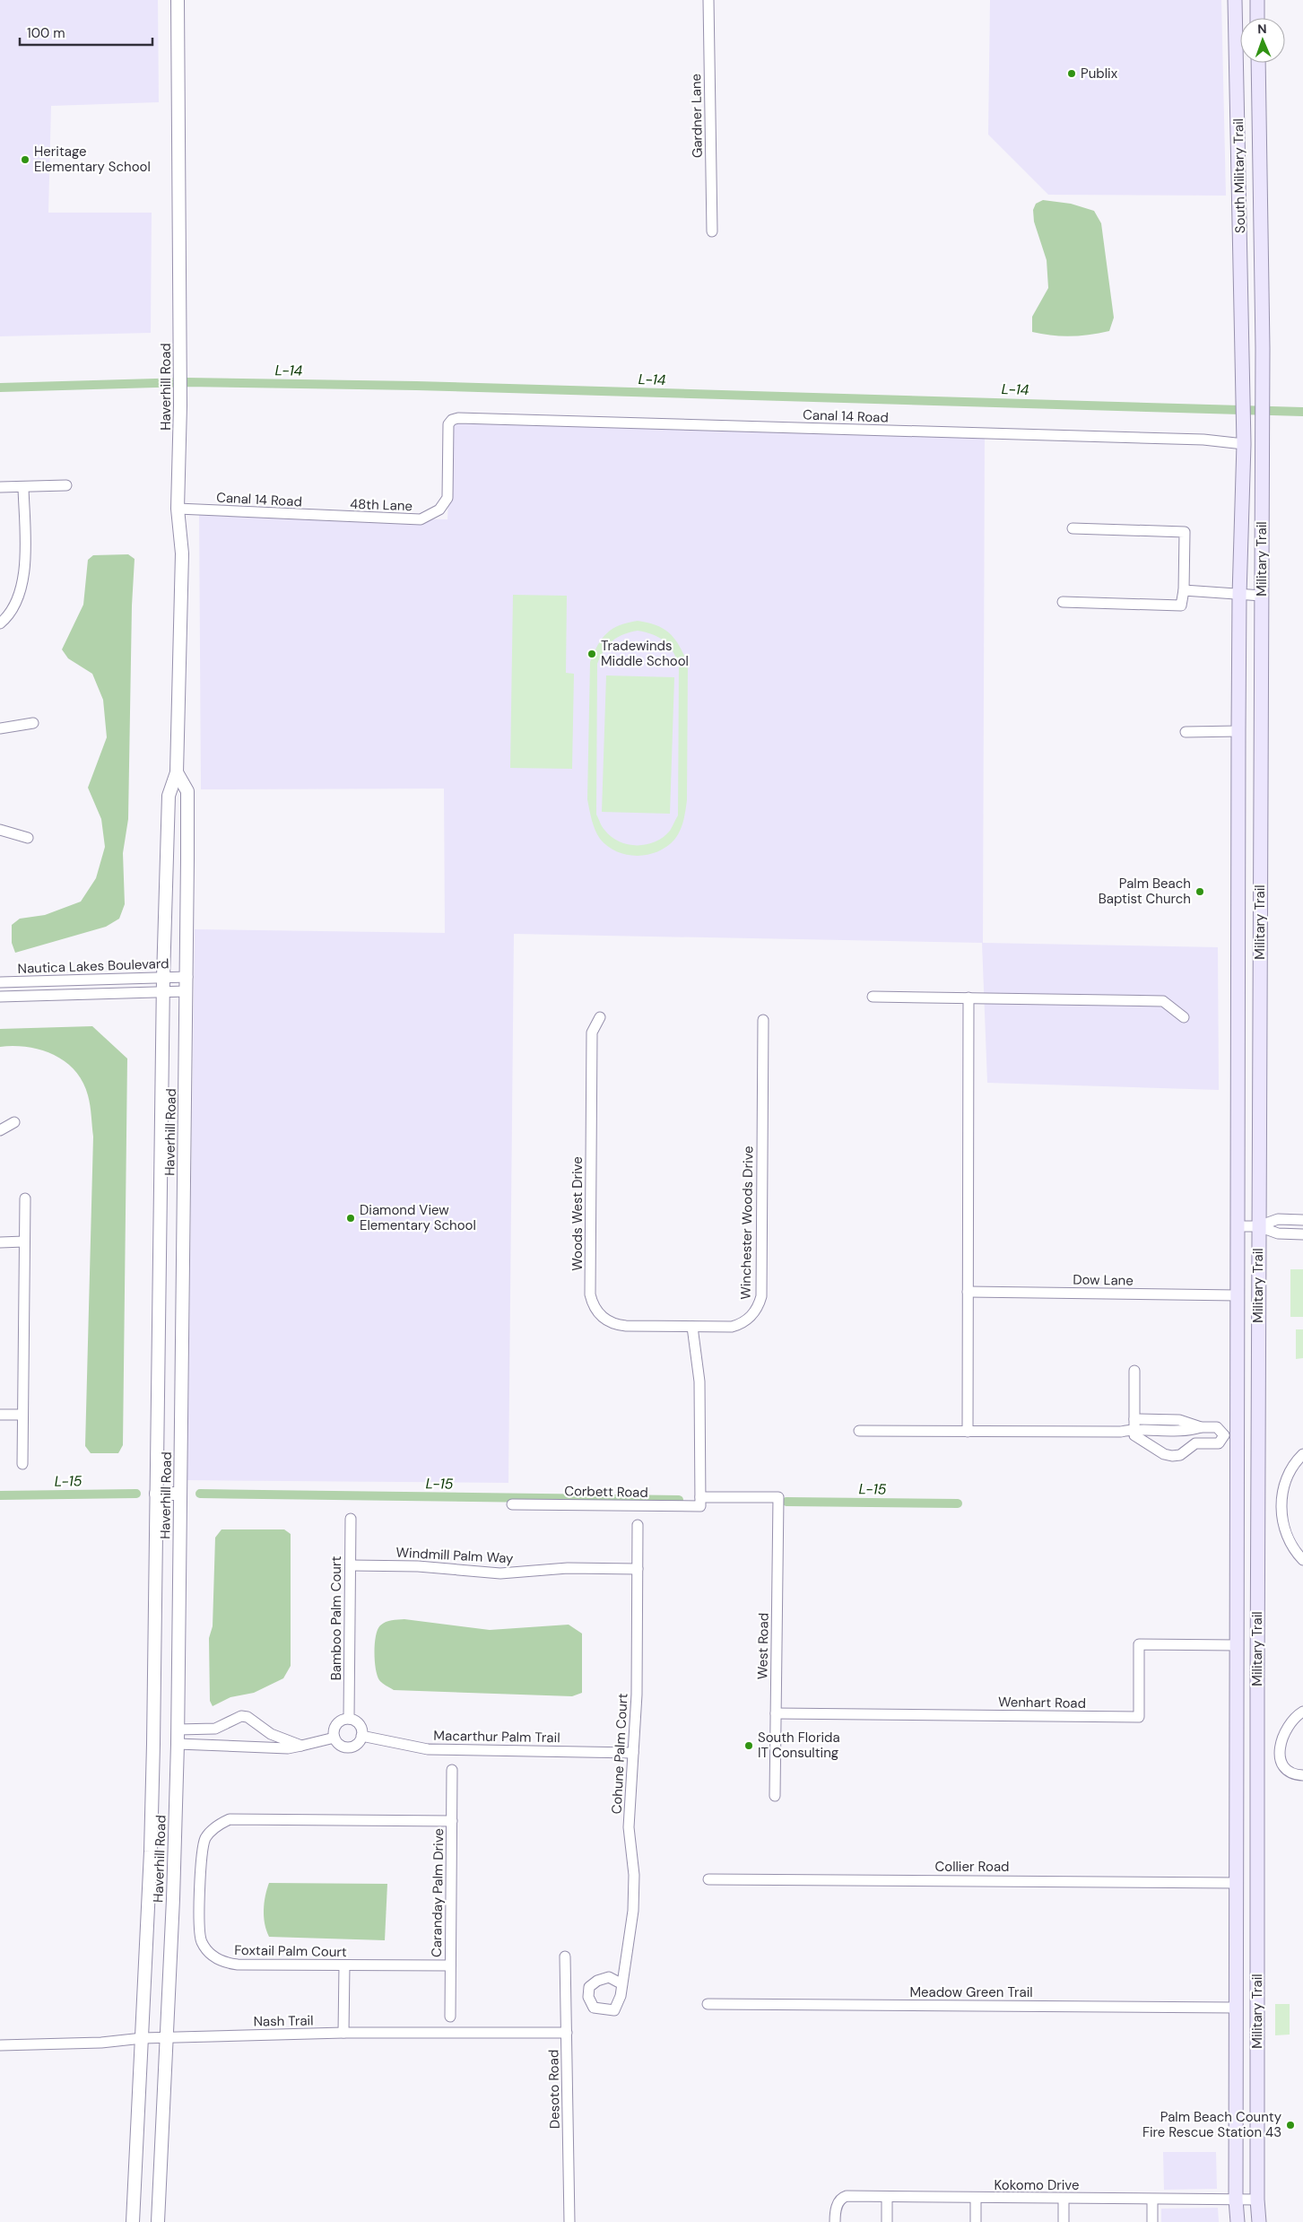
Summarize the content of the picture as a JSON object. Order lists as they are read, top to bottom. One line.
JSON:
{"streets":{"main road":["South Military Trail","Military Trail"],"street":["Gardner Lane","Haverhill Road","Canal 14 Road","48th Lane","Nautica Lakes Boulevard","Woods West Drive","Winchester Woods Drive","Dow Lane","Corbett Road","Windmill Palm Way","Bamboo Palm Court","West Road","Wenhart Road","Macarthur Palm Trail","Cohune Palm Court","Collier Road","Caranday Palm Drive","Foxtail Palm Court","Meadow Green Trail","Nash Trail","Desoto Road","Kokomo Drive"]},"crossings":[["South Military Trail","Military Trail"],["Haverhill Road","Canal 14 Road"],["Haverhill Road","Nautica Lakes Boulevard"],["Haverhill Road","Nash Trail"],["Canal 14 Road","48th Lane"],["Canal 14 Road","Military Trail"],["Military Trail","Dow Lane"],["Military Trail","Wenhart Road"],["Military Trail","Collier Road"],["Military Trail","Meadow Green Trail"],["Military Trail","Kokomo Drive"],["Woods West Drive","Winchester Woods Drive"],["Corbett Road","West Road"],["Windmill Palm Way","Bamboo Palm Court"],["Windmill Palm Way","Cohune Palm Court"],["Bamboo Palm Court","Macarthur Palm Trail"],["West Road","Wenhart Road"],["Macarthur Palm Trail","Cohune Palm Court"],["Caranday Palm Drive","Foxtail Palm Court"],["Nash Trail","Desoto Road"]],"water":["L-14","L-15"],"places":["Publix","Heritage Elementary School","Tradewinds Middle School","Palm Beach Baptist Church","Diamond View Elementary School","South Florida IT Consulting","Palm Beach County Fire Rescue Station 43"],"scale_bar":"100 m","north":"top"}
